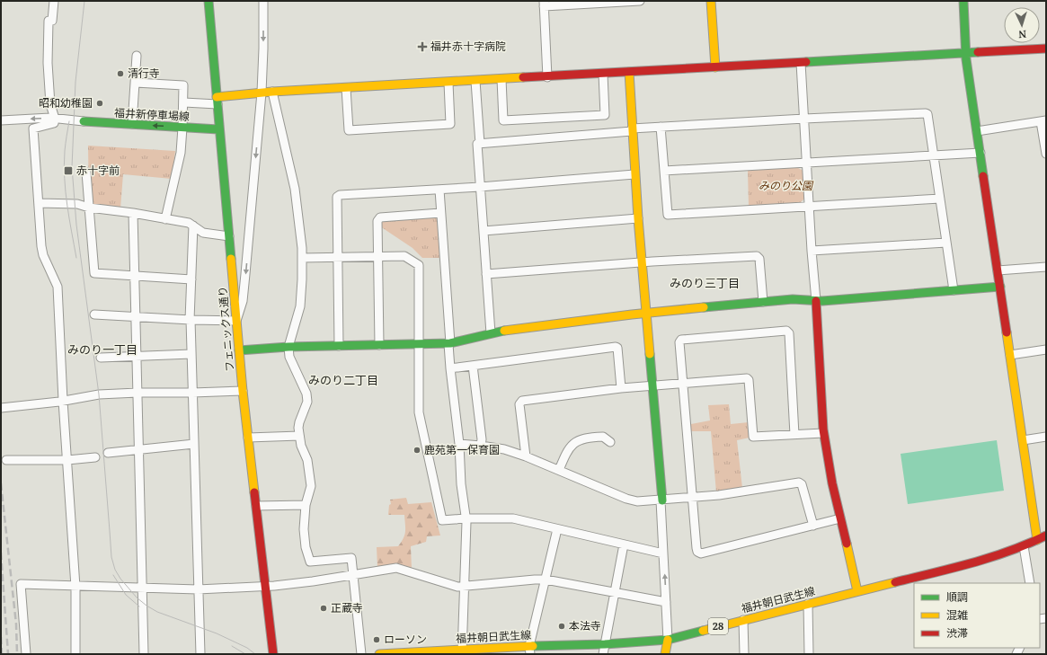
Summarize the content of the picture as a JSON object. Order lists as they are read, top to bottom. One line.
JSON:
{"streets":{"street":["福井新停車場線","フェニックス通り","福井朝日武生線","28"]},"crossings":[["福井新停車場線","フェニックス通り"]],"districts":["みのり三丁目","みのり一丁目","みのり二丁目"],"parks":["みのり公園"],"places":{"health":["福井赤十字病院"],"other":["清行寺","昭和幼稚園","鹿苑第一保育園","正蔵寺","本法寺","ローソン"],"transit":["赤十字前"]},"legend":["順調","混雑","渋滞"],"north":"bottom"}
